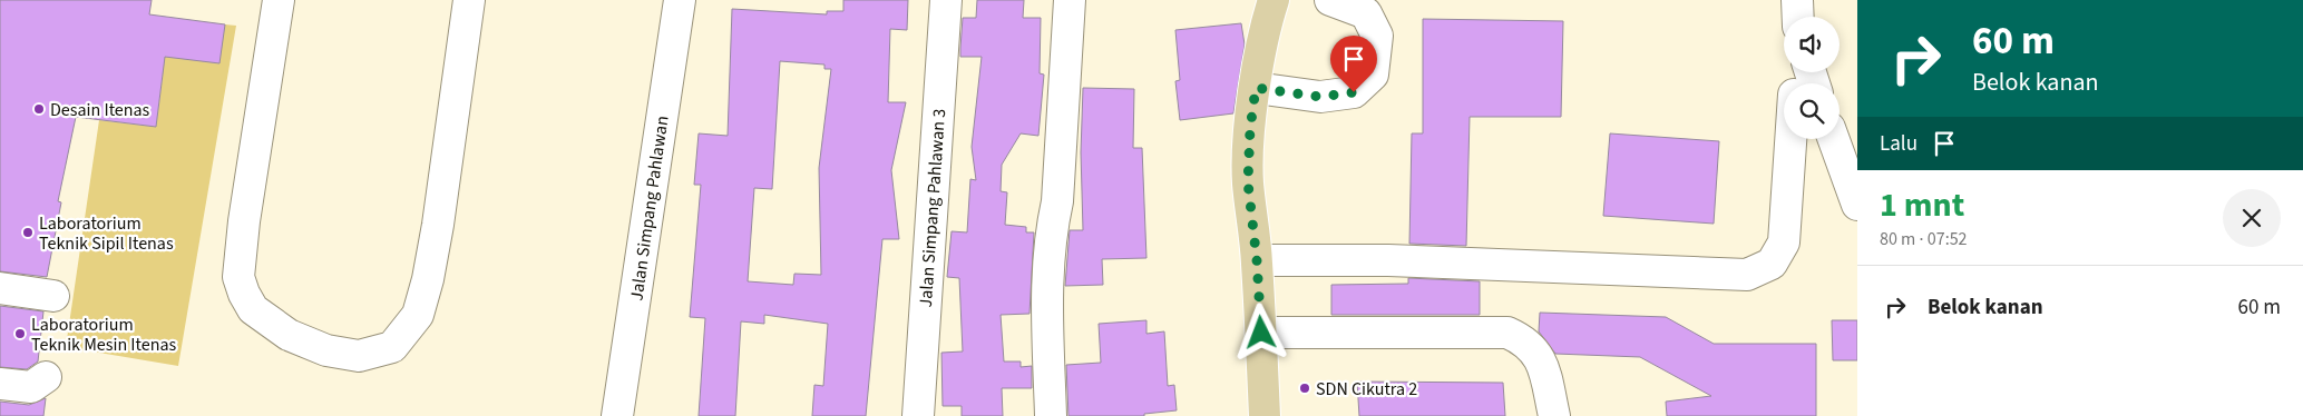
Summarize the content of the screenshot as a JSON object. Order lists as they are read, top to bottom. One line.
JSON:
{"streets":{"street":["Jalan Simpang Pahlawan","Jalan Simpang Pahlawan 3"]},"places":["Desain Itenas","Laboratorium Teknik Sipil Itenas","Laboratorium Teknik Mesin Itenas","SDN Cikutra 2"],"page":{"turn":["60 m","Belok kanan"],"then":"Lalu","heading":["1 mnt","80 m · 07:52"],"list":[{"name":"Belok kanan","value":"60 m"}]}}
